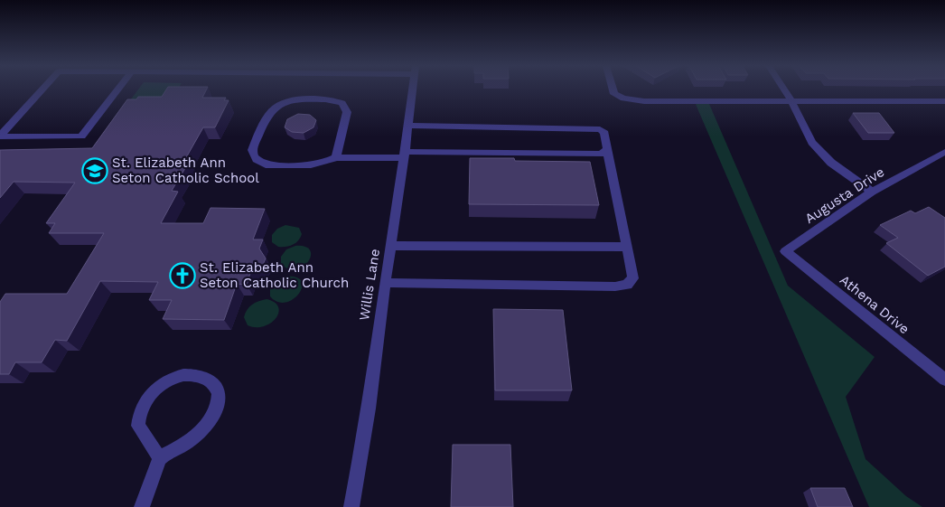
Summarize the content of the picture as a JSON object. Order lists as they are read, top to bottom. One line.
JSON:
{"streets":{"street":["Augusta Drive","Willis Lane","Athena Drive"]},"crossings":[["Augusta Drive","Athena Drive"]],"places":{"school or university":["St. Elizabeth Ann Seton Catholic School"],"church":["St. Elizabeth Ann Seton Catholic Church"]}}
